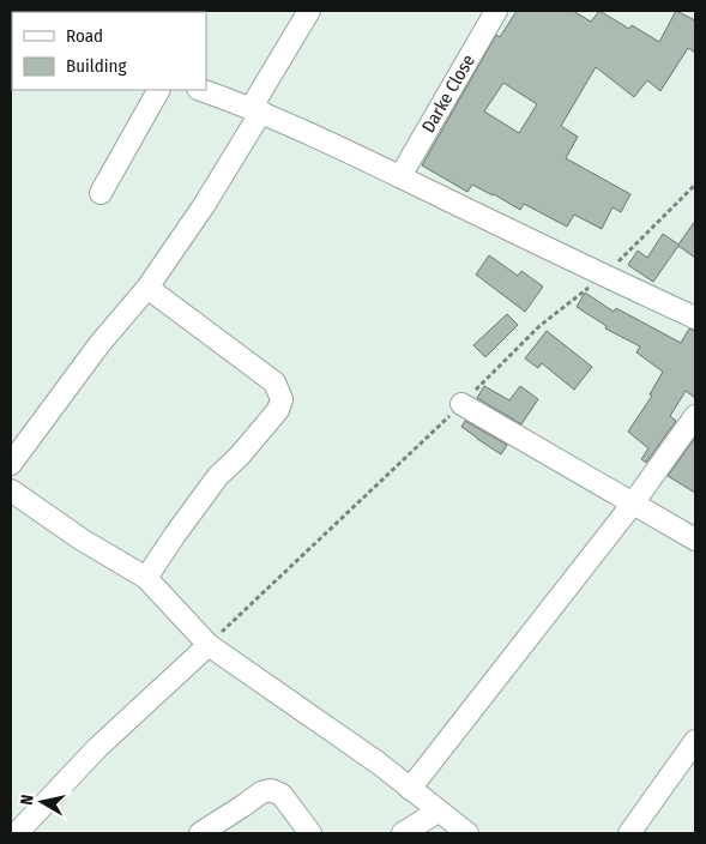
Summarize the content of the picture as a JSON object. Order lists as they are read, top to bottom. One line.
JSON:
{"streets":{"street":["Darke Close"]},"legend":["Road","Building"],"north":"left"}
